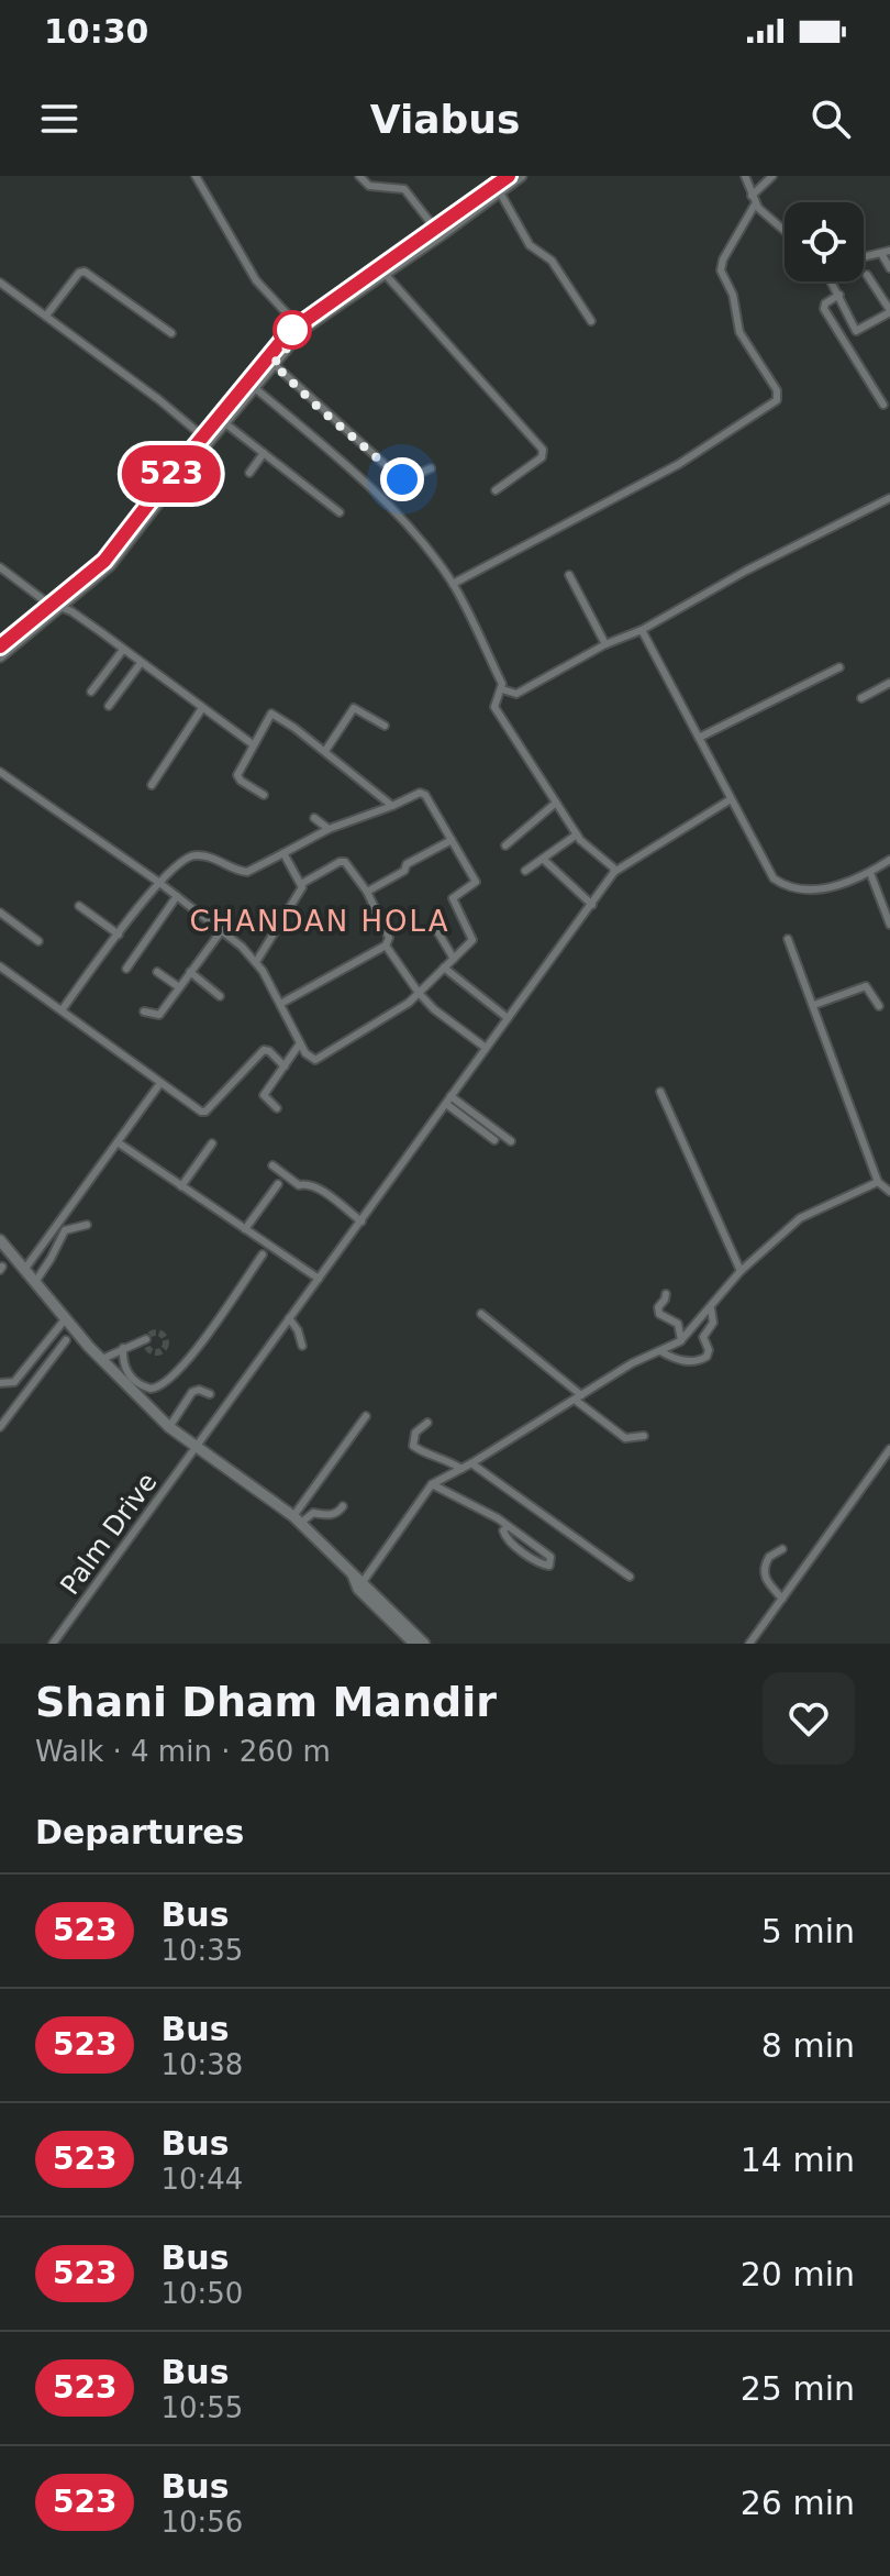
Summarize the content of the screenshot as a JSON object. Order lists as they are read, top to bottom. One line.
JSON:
{"streets":{"street":["Palm Drive"]},"districts":["CHANDAN HOLA"],"lines":["bus line 523"],"page":{"status":"10:30","header":"Viabus","on_map":"523","heading":[["Shani Dham Mandir","Walk · 4 min · 260 m"],"Departures"],"list":[{"mark":"523","name":"Bus","note":"10:35","value":"5 min"},{"mark":"523","name":"Bus","note":"10:38","value":"8 min"},{"mark":"523","name":"Bus","note":"10:44","value":"14 min"},{"mark":"523","name":"Bus","note":"10:50","value":"20 min"},{"mark":"523","name":"Bus","note":"10:55","value":"25 min"},{"mark":"523","name":"Bus","note":"10:56","value":"26 min"}]}}
